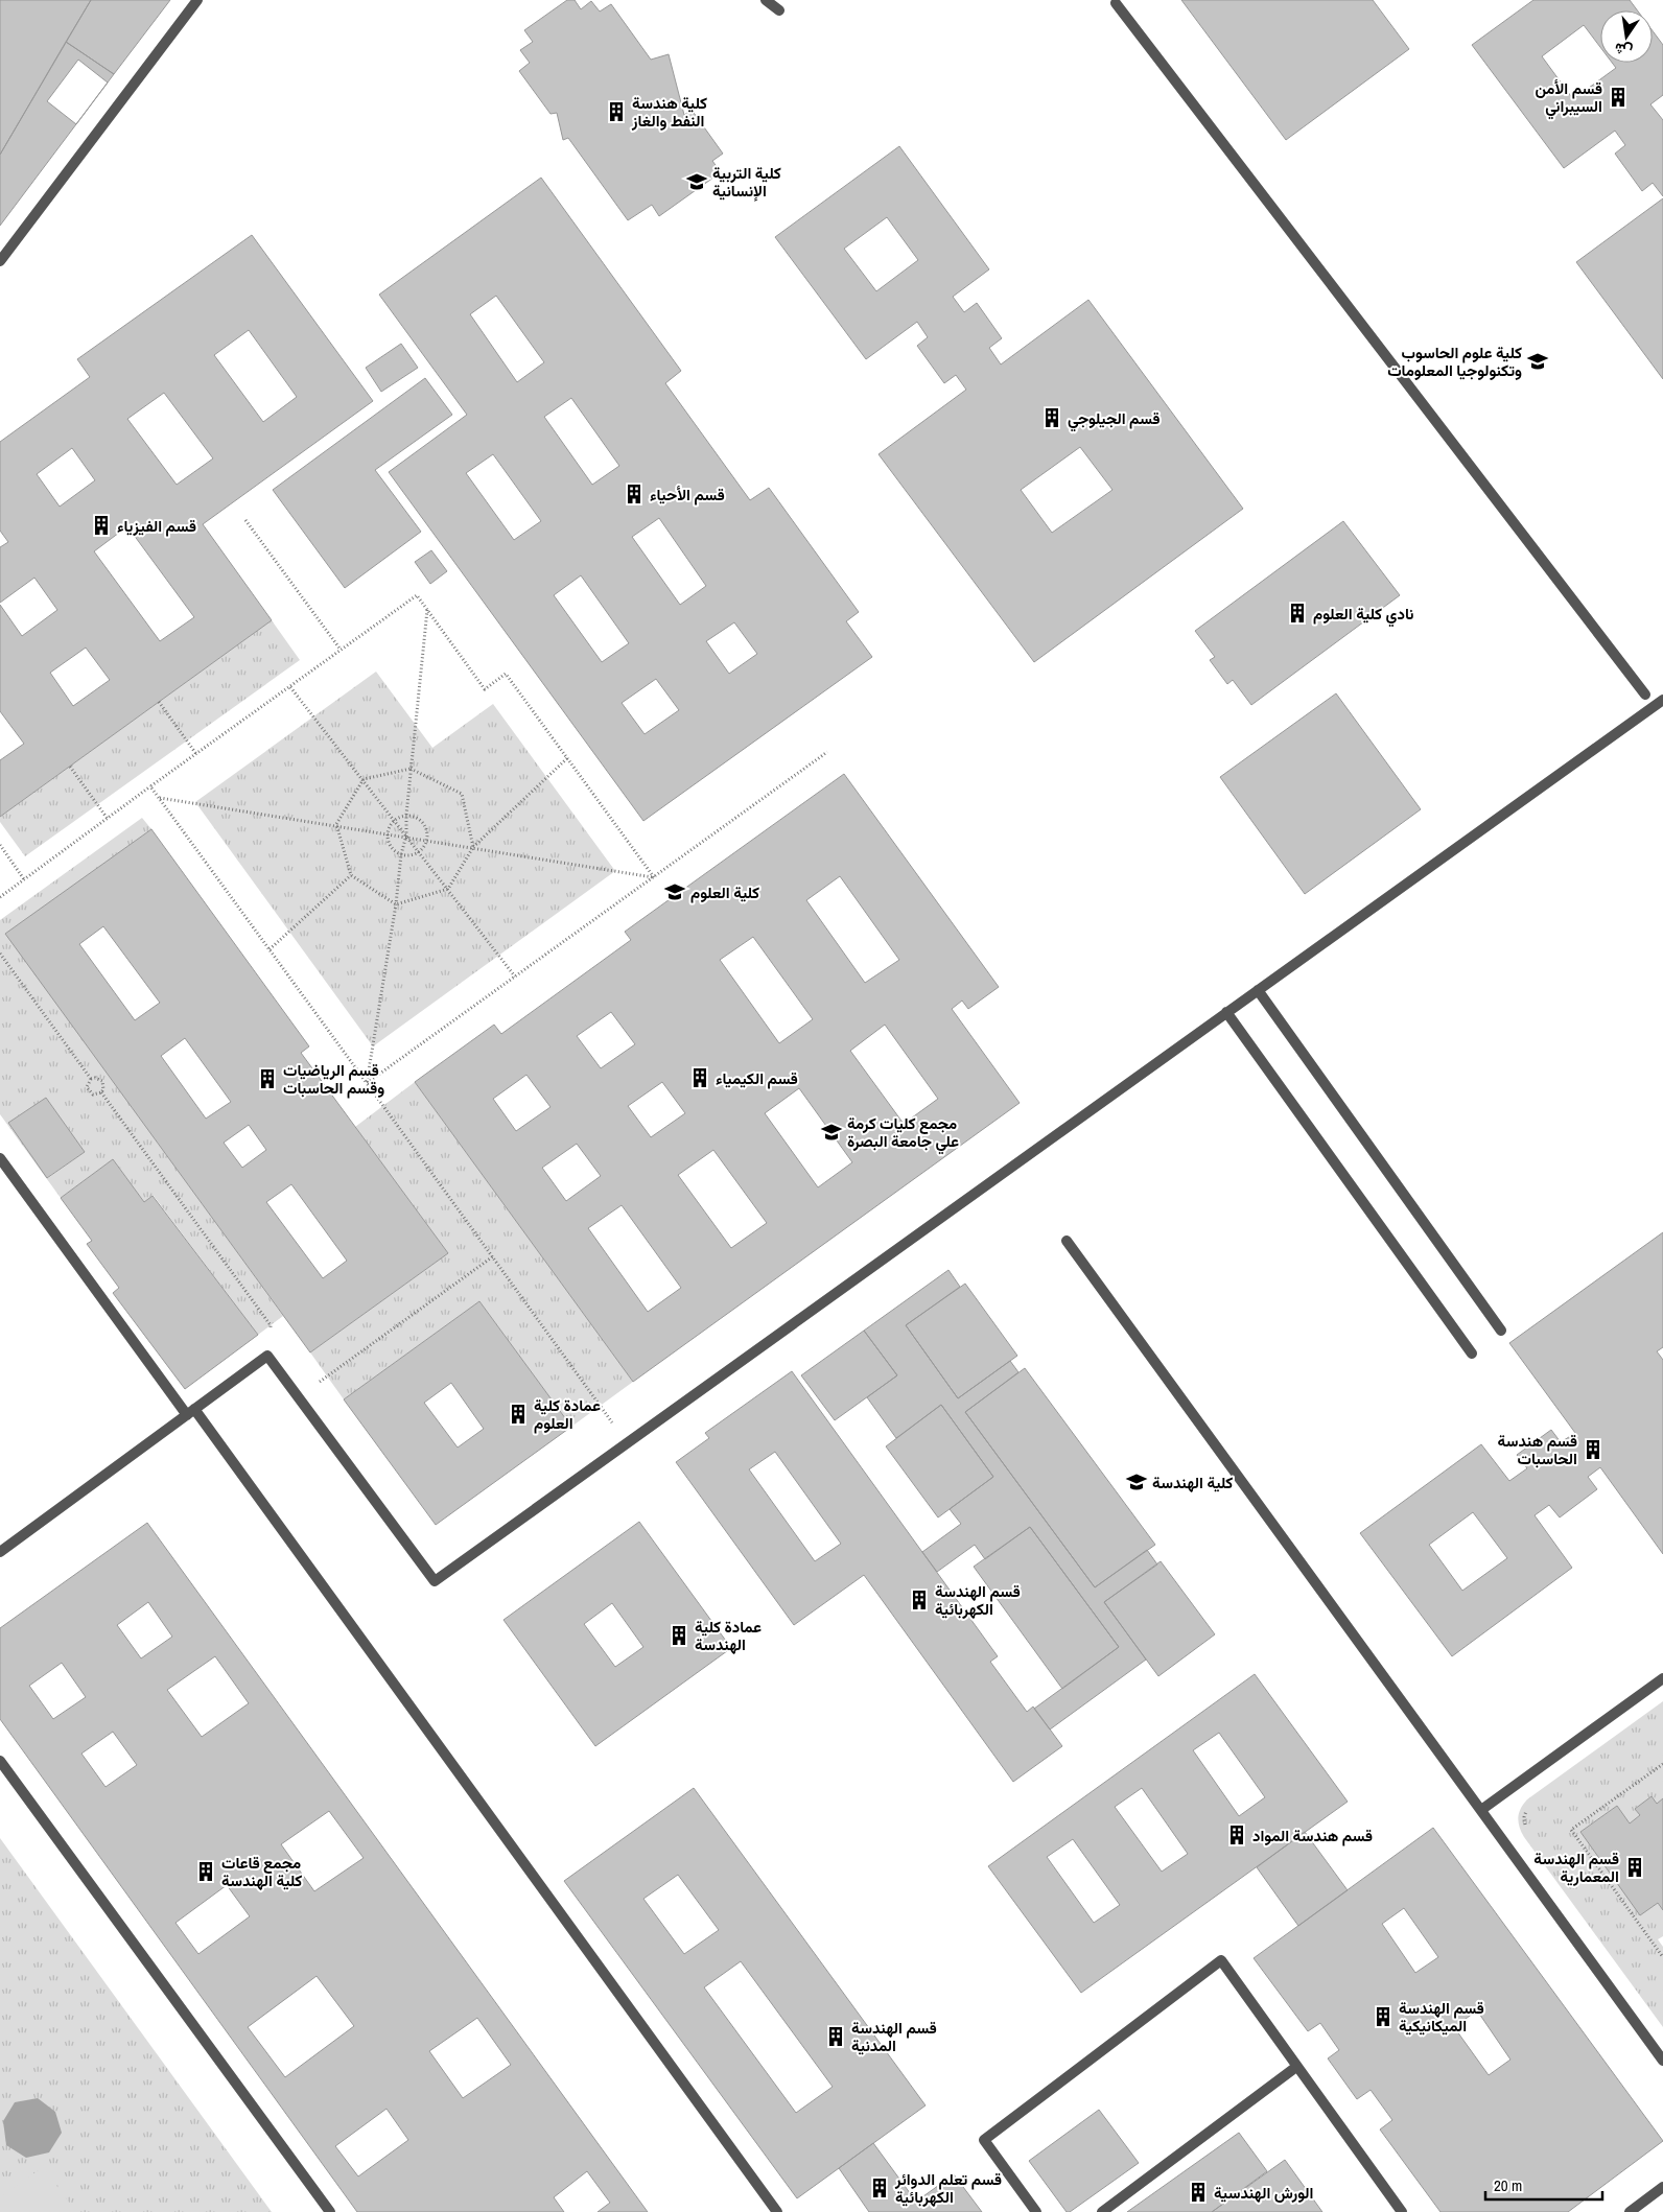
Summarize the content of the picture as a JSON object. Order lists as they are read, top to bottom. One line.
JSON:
{"places":{"building":["قسم الأمن السيبراني","كلية هندسة النفط والغاز","قسم الجيلوجي","قسم الأحياء","قسم الفيزياء","نادي كلية العلوم","قسم الكيمياء","قسم الرياضيات وقسم الحاسبات","عمادة كلية العلوم","قسم هندسة الحاسبات","قسم الهندسة الكهربائية","عمادة كلية الهندسة","قسم هندسة المواد","قسم الهندسة المعمارية","مجمع قاعات كلية الهندسة","قسم الهندسة الميكانيكية","قسم الهندسة المدنية","قسم تعلم الدوائر الكهربائية","الورش الهندسية"],"school or university":["كلية التربية الإنسانية","كلية علوم الحاسوب وتكنولوجيا المعلومات","كلية العلوم","مجمع كليات كرمة علي جامعة البصرة","كلية الهندسة"]},"scale_bar":"20 m","north":"bottom"}
